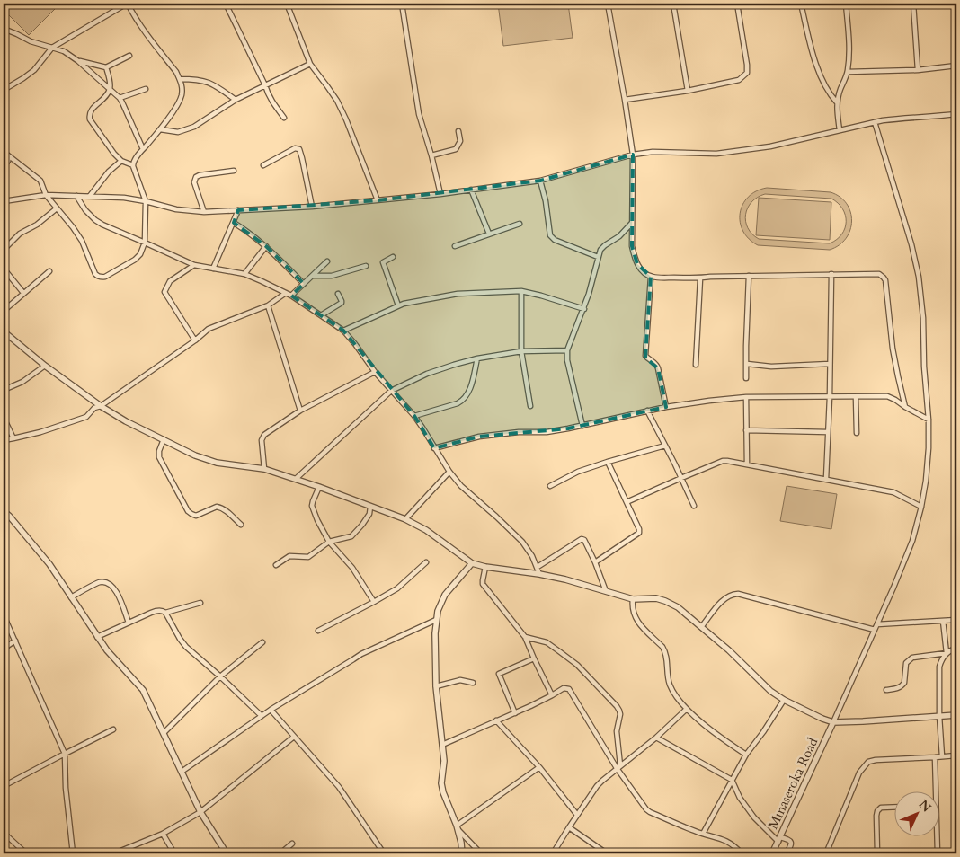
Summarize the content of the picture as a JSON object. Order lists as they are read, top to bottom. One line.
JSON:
{"streets":{"street":["Mmaseroka Road"]},"north":"top right"}
